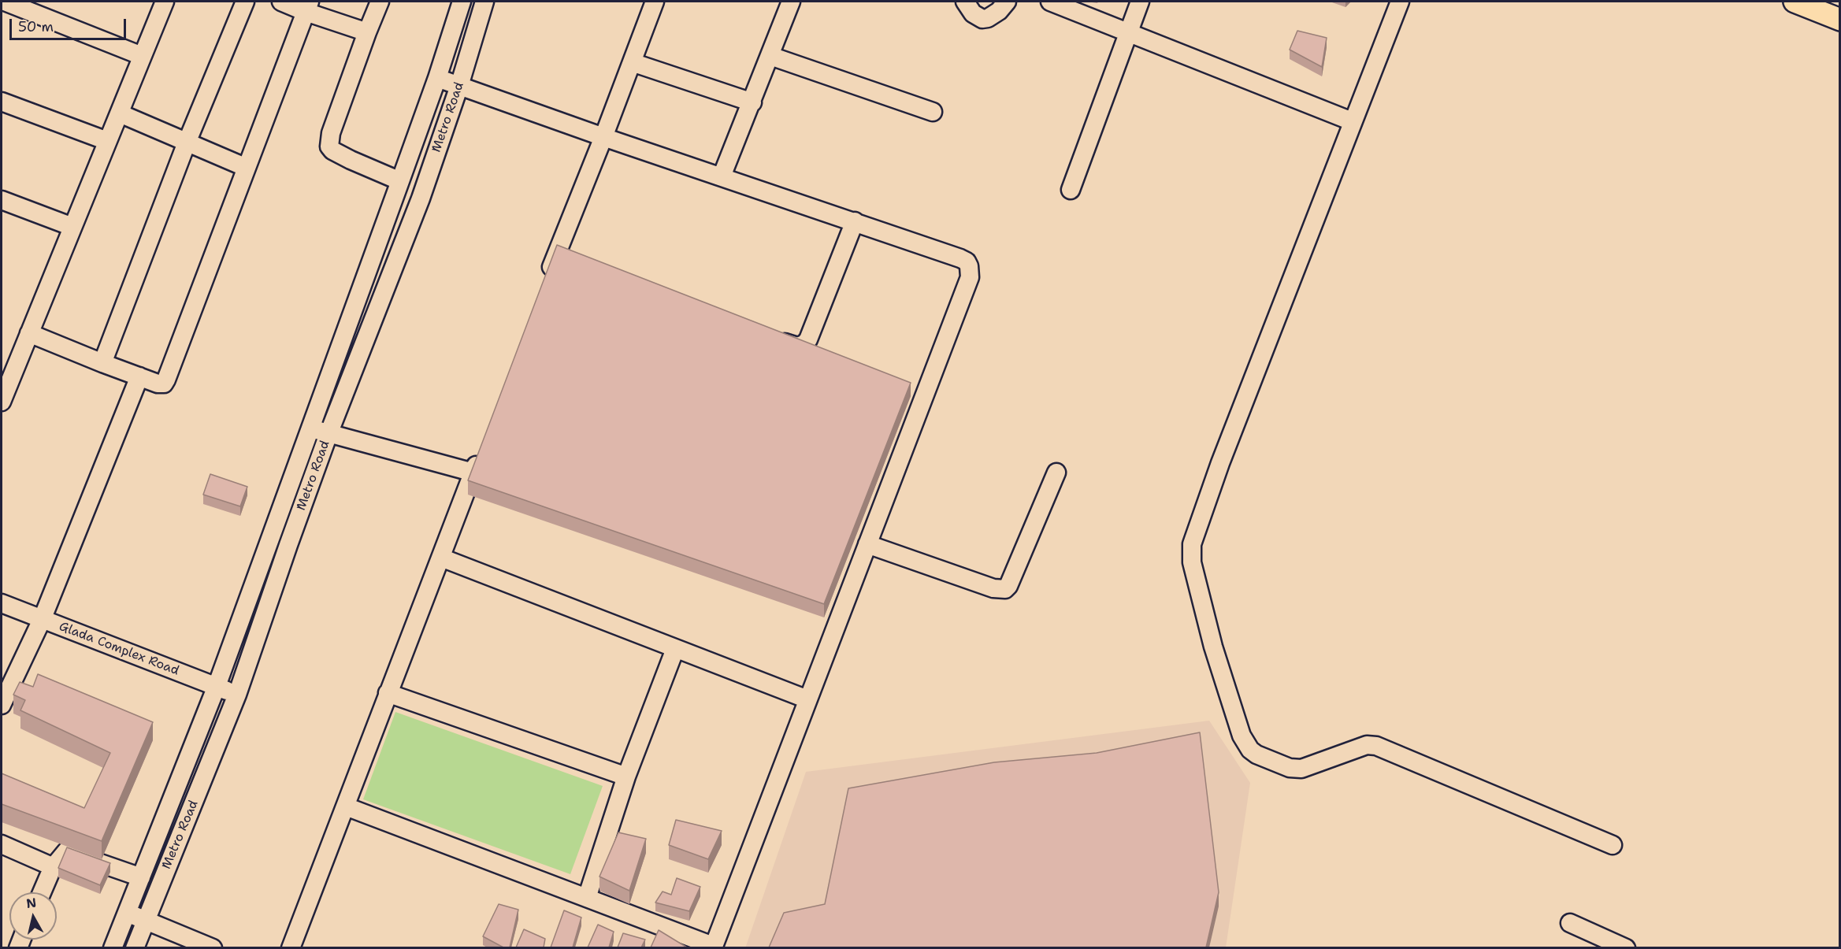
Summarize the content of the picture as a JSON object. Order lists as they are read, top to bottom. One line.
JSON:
{"streets":{"street":["Metro Road","Glada Complex Road"]},"crossings":[["Metro Road","Glada Complex Road"]],"scale_bar":"50 m","north":"top"}
